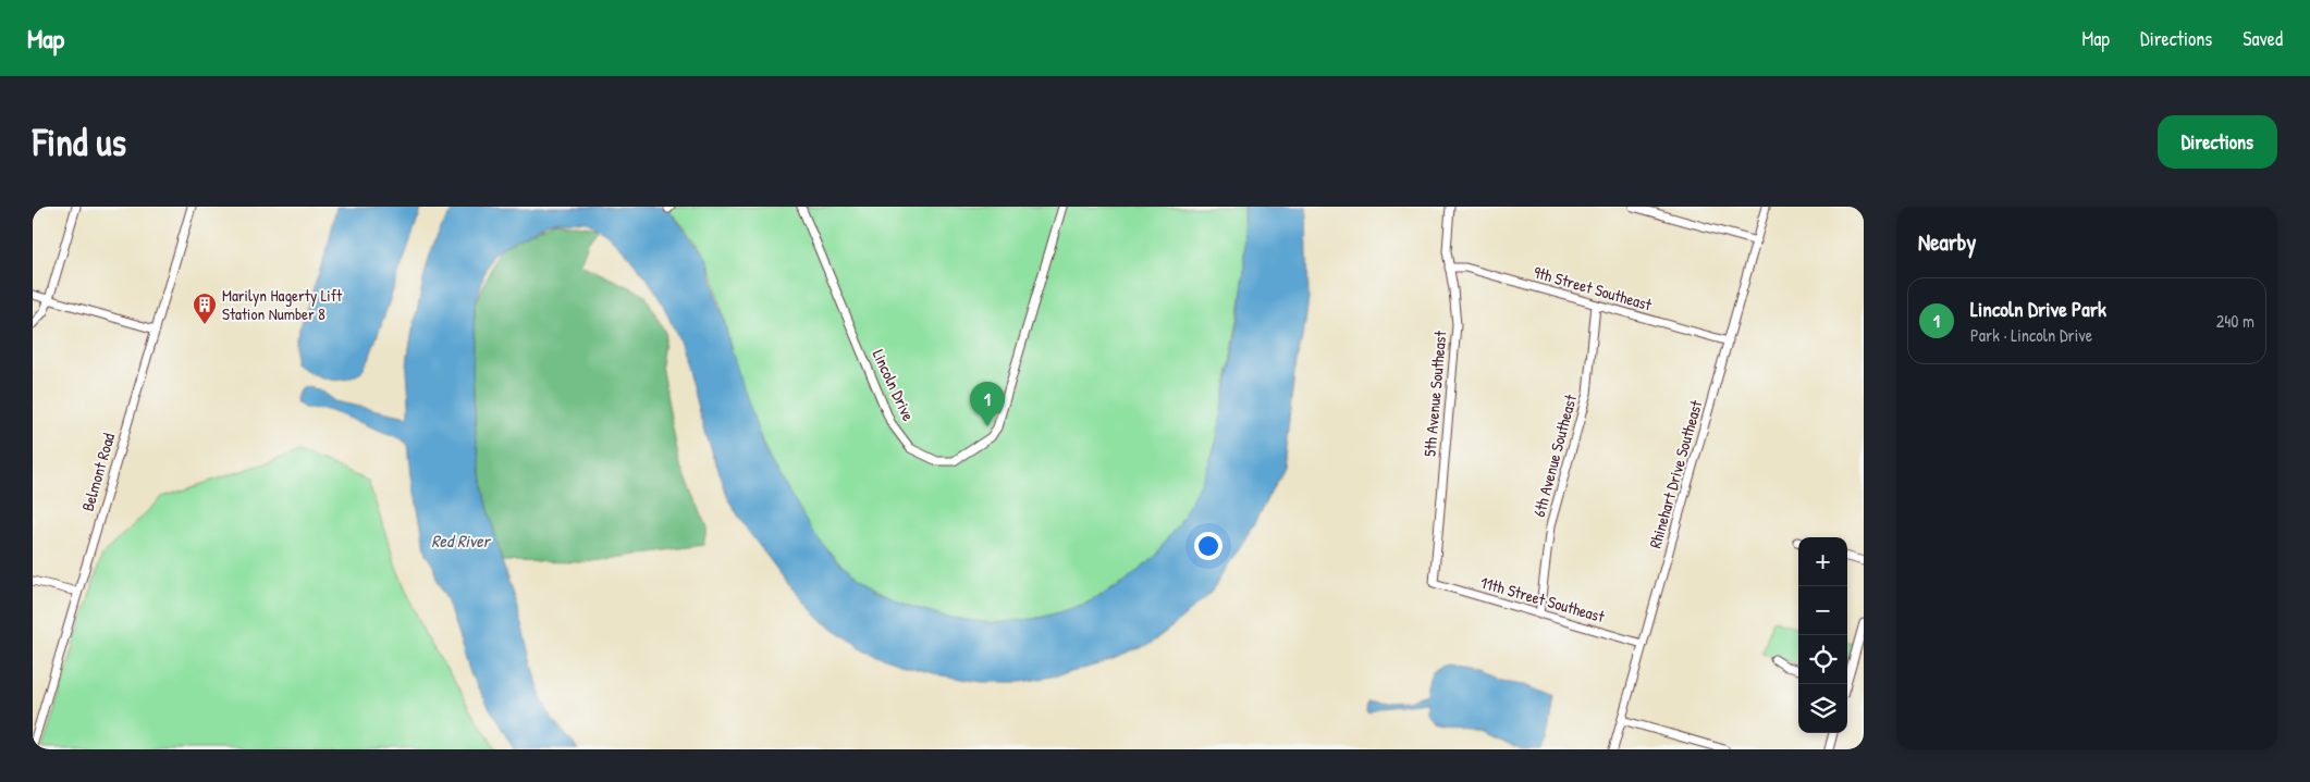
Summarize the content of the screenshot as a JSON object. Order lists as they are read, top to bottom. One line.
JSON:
{"streets":{"street":["9th Street Southeast","Lincoln Drive","5th Avenue Southeast","6th Avenue Southeast","Belmont Road","Rhinehart Drive Southeast","11th Street Southeast"]},"crossings":[["9th Street Southeast","5th Avenue Southeast"],["9th Street Southeast","6th Avenue Southeast"],["9th Street Southeast","Rhinehart Drive Southeast"],["5th Avenue Southeast","11th Street Southeast"],["6th Avenue Southeast","11th Street Southeast"],["Rhinehart Drive Southeast","11th Street Southeast"]],"water":["Red River"],"places":{"building":["Marilyn Hagerty Lift Station Number 8"]},"page":{"header":"Map","nav":["Map","Directions","Saved"],"buttons":"Directions","title":"Find us","heading":"Nearby","list":[{"mark":"1","name":"Lincoln Drive Park","note":"Park · Lincoln Drive","value":"240 m"}],"pins":"1","map_buttons":["+","−"]}}
